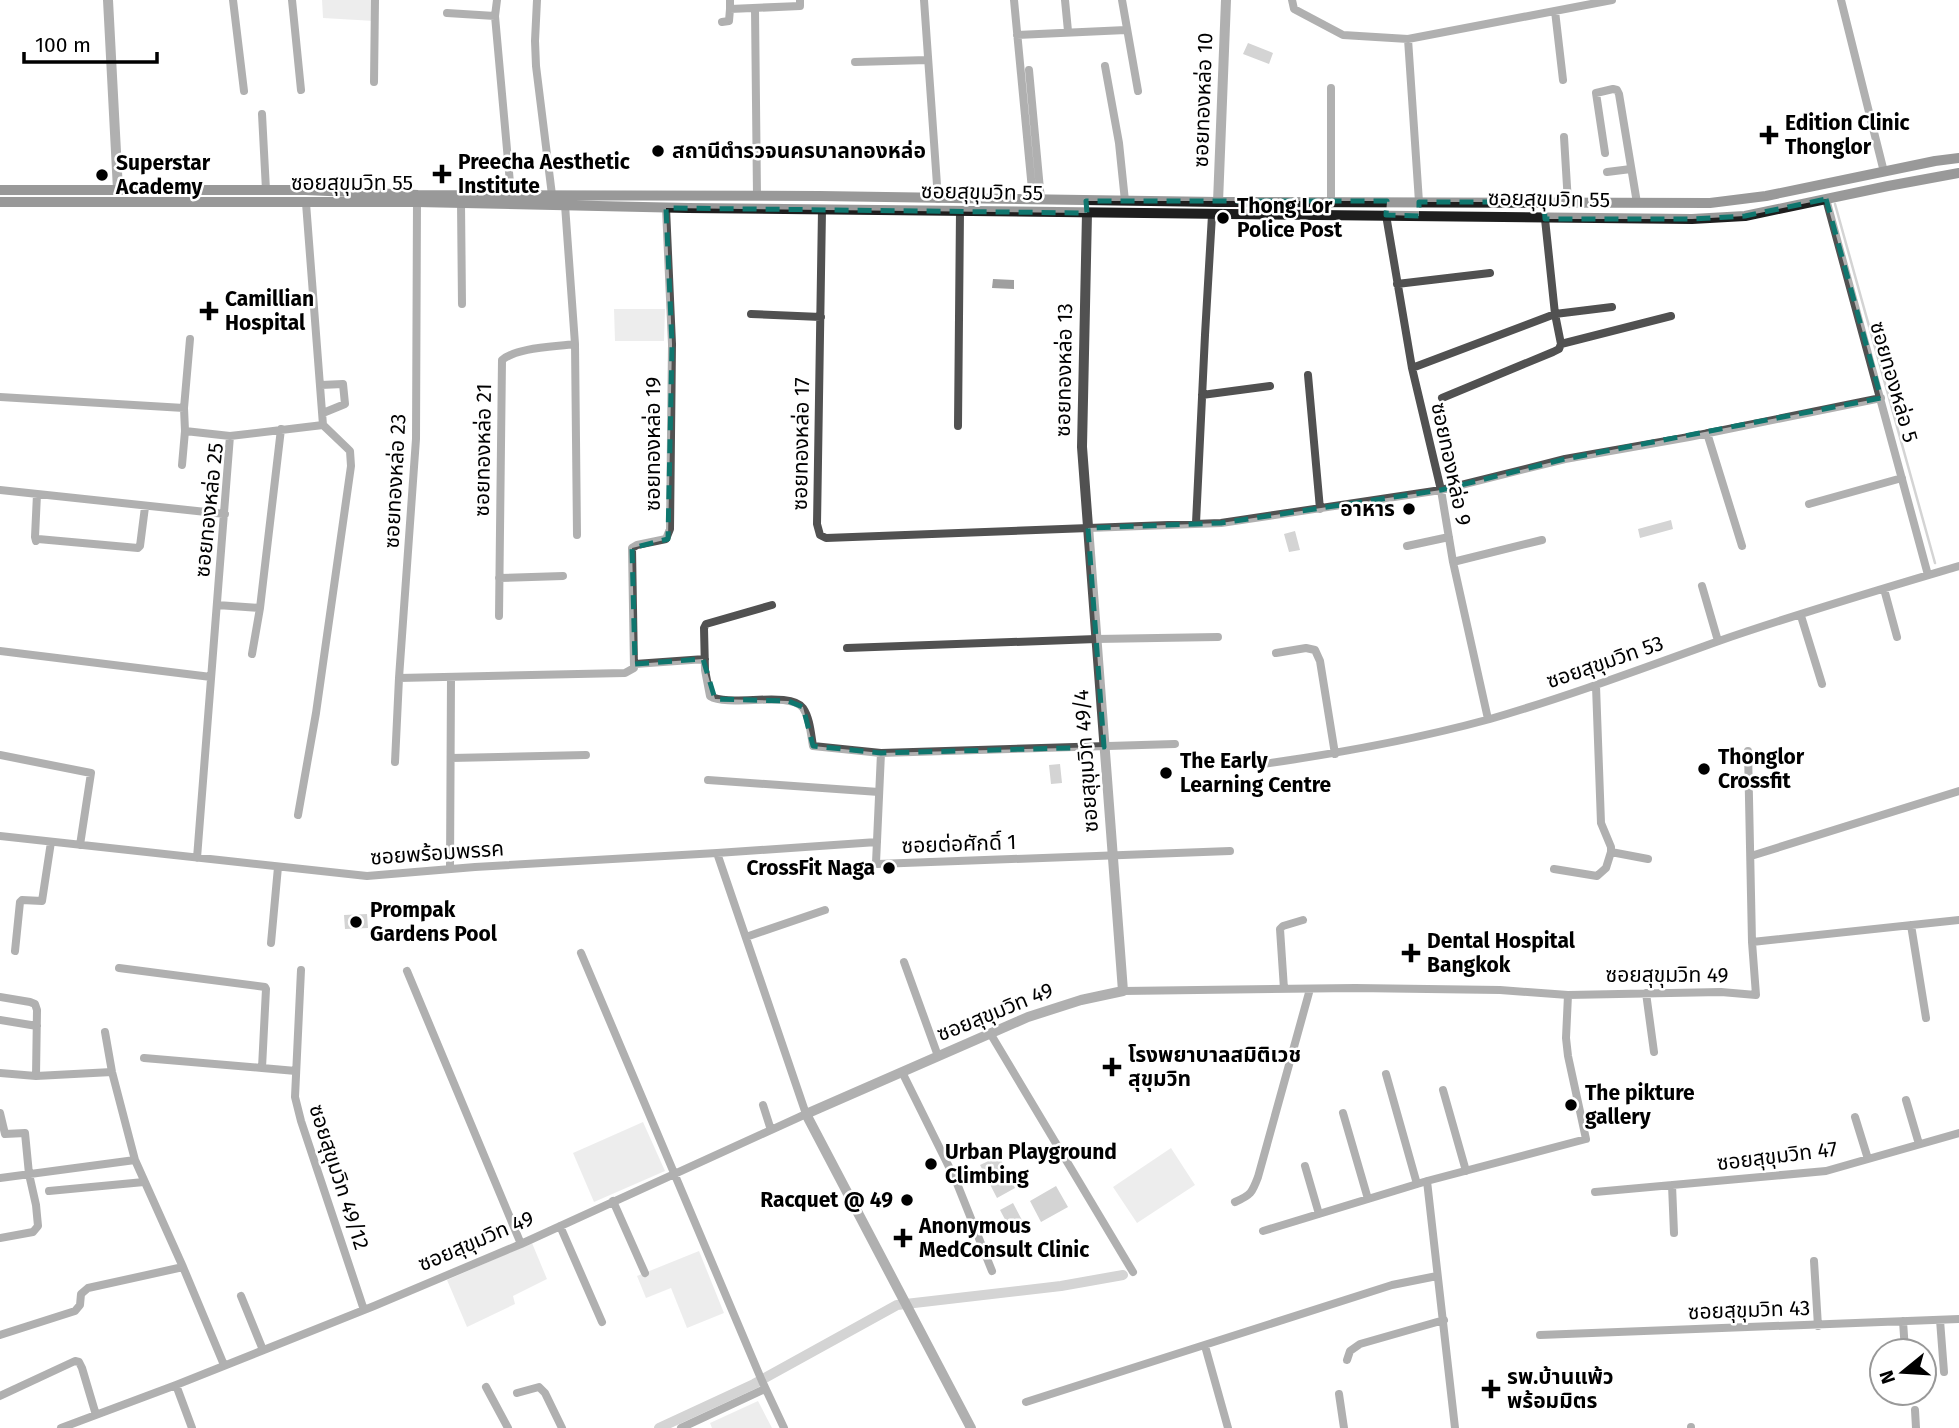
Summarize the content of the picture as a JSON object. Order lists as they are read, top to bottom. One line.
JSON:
{"streets":{"main road":["ซอยสุขุมวิท 55"],"street":["ซอยทองหล่อ 10","ซอยทองหล่อ 13","ซอยทองหล่อ 5","ซอยทองหล่อ 19","ซอยทองหล่อ 17","ซอยทองหล่อ 21","ซอยทองหล่อ 9","ซอยทองหล่อ 23","ซอยทองหล่อ 25","ซอยสุขุมวิท 53","ซอยสุขุมวิท 49/4","ซอยต่อศักดิ์ 1","ซอยพร้อมพรรค","ซอยสุขุมวิท 49","ซอยสุขุมวิท 47","ซอยสุขุมวิท 49/12","ซอยสุขุมวิท 43"]},"crossings":[["ซอยทองหล่อ 10","ซอยสุขุมวิท 55"],["ซอยสุขุมวิท 55","ซอยทองหล่อ 13"],["ซอยสุขุมวิท 55","ซอยทองหล่อ 5"],["ซอยสุขุมวิท 55","ซอยทองหล่อ 19"],["ซอยสุขุมวิท 55","ซอยทองหล่อ 17"],["ซอยสุขุมวิท 55","ซอยทองหล่อ 9"],["ซอยสุขุมวิท 55","ซอยทองหล่อ 23"],["ซอยทองหล่อ 13","ซอยทองหล่อ 17"],["ซอยทองหล่อ 13","ซอยสุขุมวิท 49/4"],["ซอยทองหล่อ 5","ซอยสุขุมวิท 53"],["ซอยทองหล่อ 17","ซอยสุขุมวิท 49/4"],["ซอยทองหล่อ 9","ซอยสุขุมวิท 53"],["ซอยทองหล่อ 25","ซอยพร้อมพรรค"],["ซอยสุขุมวิท 49/4","ซอยต่อศักดิ์ 1"],["ซอยสุขุมวิท 49/4","ซอยสุขุมวิท 49"],["ซอยต่อศักดิ์ 1","ซอยพร้อมพรรค"],["ซอยสุขุมวิท 49","ซอยสุขุมวิท 49/12"]],"places":{"health":["Edition Clinic Thonglor","Preecha Aesthetic Institute","Camillian Hospital","Dental Hospital Bangkok","โรงพยาบาลสมิติเวช สุขุมวิท","Anonymous MedConsult Clinic","รพ.บ้านแพ้ว พร้อมมิตร"],"other":["สถานีตำรวจนครบาลทองหล่อ","Superstar Academy","Thong Lor Police Post","อาหาร","Thonglor Crossfit","The Early Learning Centre","CrossFit Naga","Prompak Gardens Pool","The pikture gallery","Urban Playground Climbing","Racquet @ 49"]},"scale_bar":"100 m","north":"left"}
